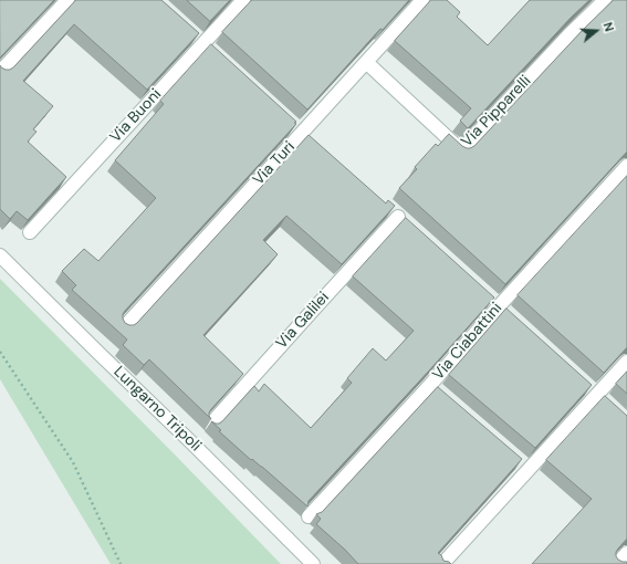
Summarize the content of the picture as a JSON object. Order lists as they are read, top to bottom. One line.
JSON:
{"streets":{"street":["Via Pipparelli","Via Buoni","Via Turi","Via Galilei","Via Ciabattini","Lungarno Tripoli"]},"crossings":[["Via Pipparelli","Via Turi"]],"north":"right"}
